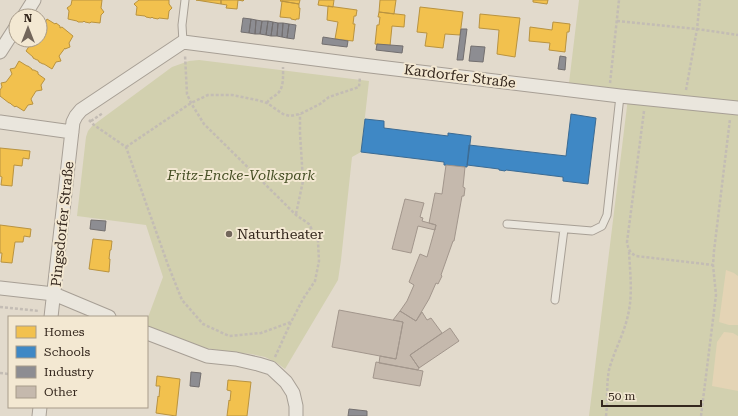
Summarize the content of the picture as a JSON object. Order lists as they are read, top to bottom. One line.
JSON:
{"streets":{"street":["Kardorfer Straße","Pingsdorfer Straße"]},"parks":["Fritz-Encke-Volkspark"],"places":["Naturtheater"],"legend":["Homes","Schools","Industry","Other"],"scale_bar":"50 m","north":"top"}
